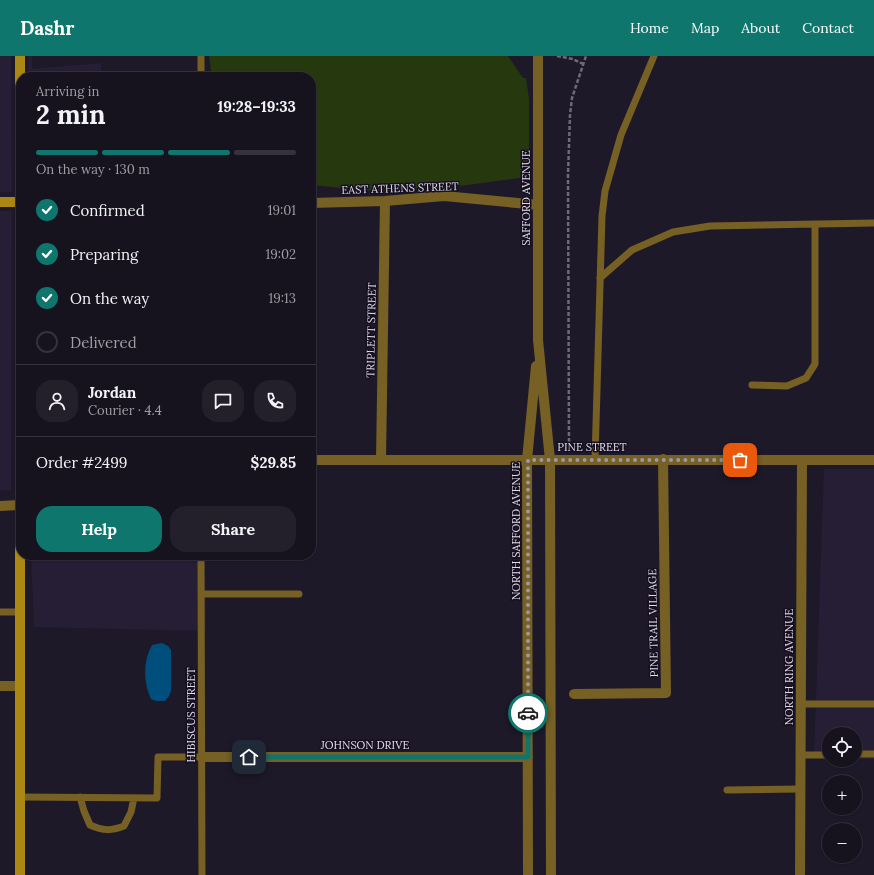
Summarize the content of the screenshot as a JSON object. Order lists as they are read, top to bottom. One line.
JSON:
{"streets":{"street":["EAST ATHENS STREET","SAFFORD AVENUE","TRIPLETT STREET","PINE STREET","NORTH SAFFORD AVENUE","PINE TRAIL VILLAGE","NORTH RING AVENUE","JOHNSON DRIVE"],"lane":["HIBISCUS STREET"]},"crossings":[["EAST ATHENS STREET","SAFFORD AVENUE"],["EAST ATHENS STREET","TRIPLETT STREET"],["SAFFORD AVENUE","NORTH SAFFORD AVENUE"],["TRIPLETT STREET","PINE STREET"],["PINE STREET","NORTH SAFFORD AVENUE"],["PINE STREET","PINE TRAIL VILLAGE"],["PINE STREET","NORTH RING AVENUE"],["NORTH SAFFORD AVENUE","JOHNSON DRIVE"],["HIBISCUS STREET","JOHNSON DRIVE"]],"page":{"header":"Dashr","nav":["Home","Map","About","Contact"],"heading":["2 min","Arriving in","19:28–19:33"],"panel":["Jordan","Courier · 4.4","Order #2499","$29.85"],"bar":"On the way · 130 m","list":[["Confirmed","19:01"],["Preparing","19:02"],["On the way","19:13"],"Delivered"],"buttons":["Help","Share"],"map_buttons":["+","−"]}}
